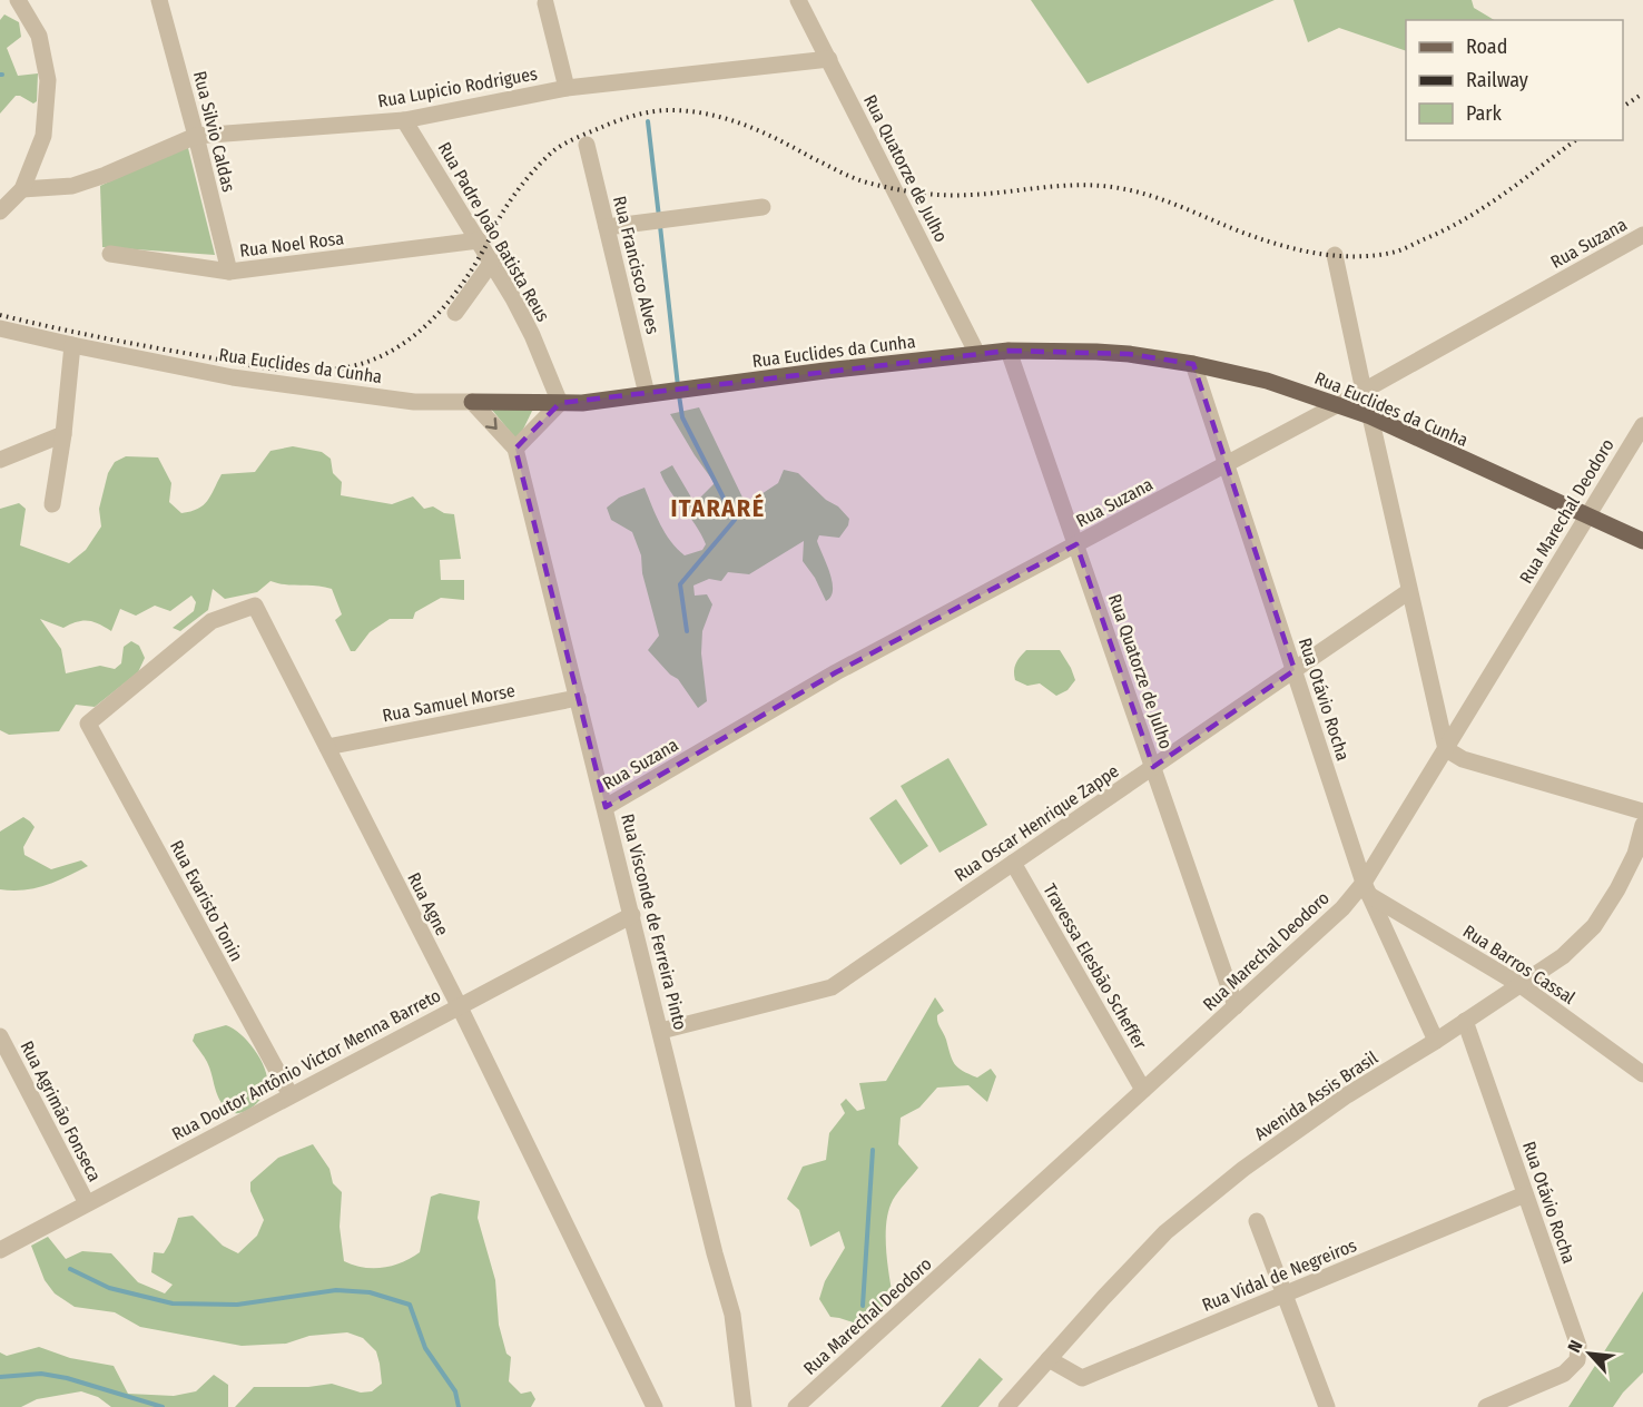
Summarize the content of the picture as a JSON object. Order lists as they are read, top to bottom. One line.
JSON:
{"streets":{"main road":["Rua Euclides da Cunha"],"street":["Rua Lupicio Rodrigues","Rua Silvio Caldas","Rua Quatorze de Julho","Rua Padre João Batista Reus","Rua Suzana","Rua Noel Rosa","Rua Francisco Alves","Rua Marechal Deodoro","Rua Otávio Rocha","Rua Samuel Morse","Rua Oscar Henrique Zappe","Rua Evaristo Tonin","Rua Agne","Rua Visconde de Ferreira Pinto","Rua Barros Cassal","Travessa Elesbão Scheffer","Rua Doutor Antônio Victor Menna Barreto","Avenida Assis Brasil","Rua Agrimão Fonseca","Rua Vidal de Negreiros"]},"crossings":[["Rua Lupicio Rodrigues","Rua Silvio Caldas"],["Rua Lupicio Rodrigues","Rua Quatorze de Julho"],["Rua Lupicio Rodrigues","Rua Padre João Batista Reus"],["Rua Silvio Caldas","Rua Noel Rosa"],["Rua Quatorze de Julho","Rua Suzana"],["Rua Quatorze de Julho","Rua Euclides da Cunha"],["Rua Quatorze de Julho","Rua Marechal Deodoro"],["Rua Quatorze de Julho","Rua Oscar Henrique Zappe"],["Rua Padre João Batista Reus","Rua Noel Rosa"],["Rua Padre João Batista Reus","Rua Euclides da Cunha"],["Rua Suzana","Rua Euclides da Cunha"],["Rua Suzana","Rua Otávio Rocha"],["Rua Suzana","Rua Visconde de Ferreira Pinto"],["Rua Francisco Alves","Rua Euclides da Cunha"],["Rua Euclides da Cunha","Rua Marechal Deodoro"],["Rua Euclides da Cunha","Rua Otávio Rocha"],["Rua Euclides da Cunha","Rua Visconde de Ferreira Pinto"],["Rua Marechal Deodoro","Rua Otávio Rocha"],["Rua Marechal Deodoro","Rua Barros Cassal"],["Rua Marechal Deodoro","Travessa Elesbão Scheffer"],["Rua Otávio Rocha","Rua Oscar Henrique Zappe"],["Rua Otávio Rocha","Rua Barros Cassal"],["Rua Otávio Rocha","Avenida Assis Brasil"],["Rua Otávio Rocha","Rua Vidal de Negreiros"],["Rua Samuel Morse","Rua Agne"],["Rua Samuel Morse","Rua Visconde de Ferreira Pinto"],["Rua Oscar Henrique Zappe","Rua Visconde de Ferreira Pinto"],["Rua Oscar Henrique Zappe","Travessa Elesbão Scheffer"],["Rua Evaristo Tonin","Rua Agne"],["Rua Evaristo Tonin","Rua Doutor Antônio Victor Menna Barreto"],["Rua Agne","Rua Doutor Antônio Victor Menna Barreto"],["Rua Visconde de Ferreira Pinto","Rua Doutor Antônio Victor Menna Barreto"],["Rua Barros Cassal","Avenida Assis Brasil"],["Rua Doutor Antônio Victor Menna Barreto","Rua Agrimão Fonseca"],["Avenida Assis Brasil","Rua Vidal de Negreiros"]],"districts":["ITARARÉ"],"legend":["Road","Railway","Park"],"north":"top left"}
